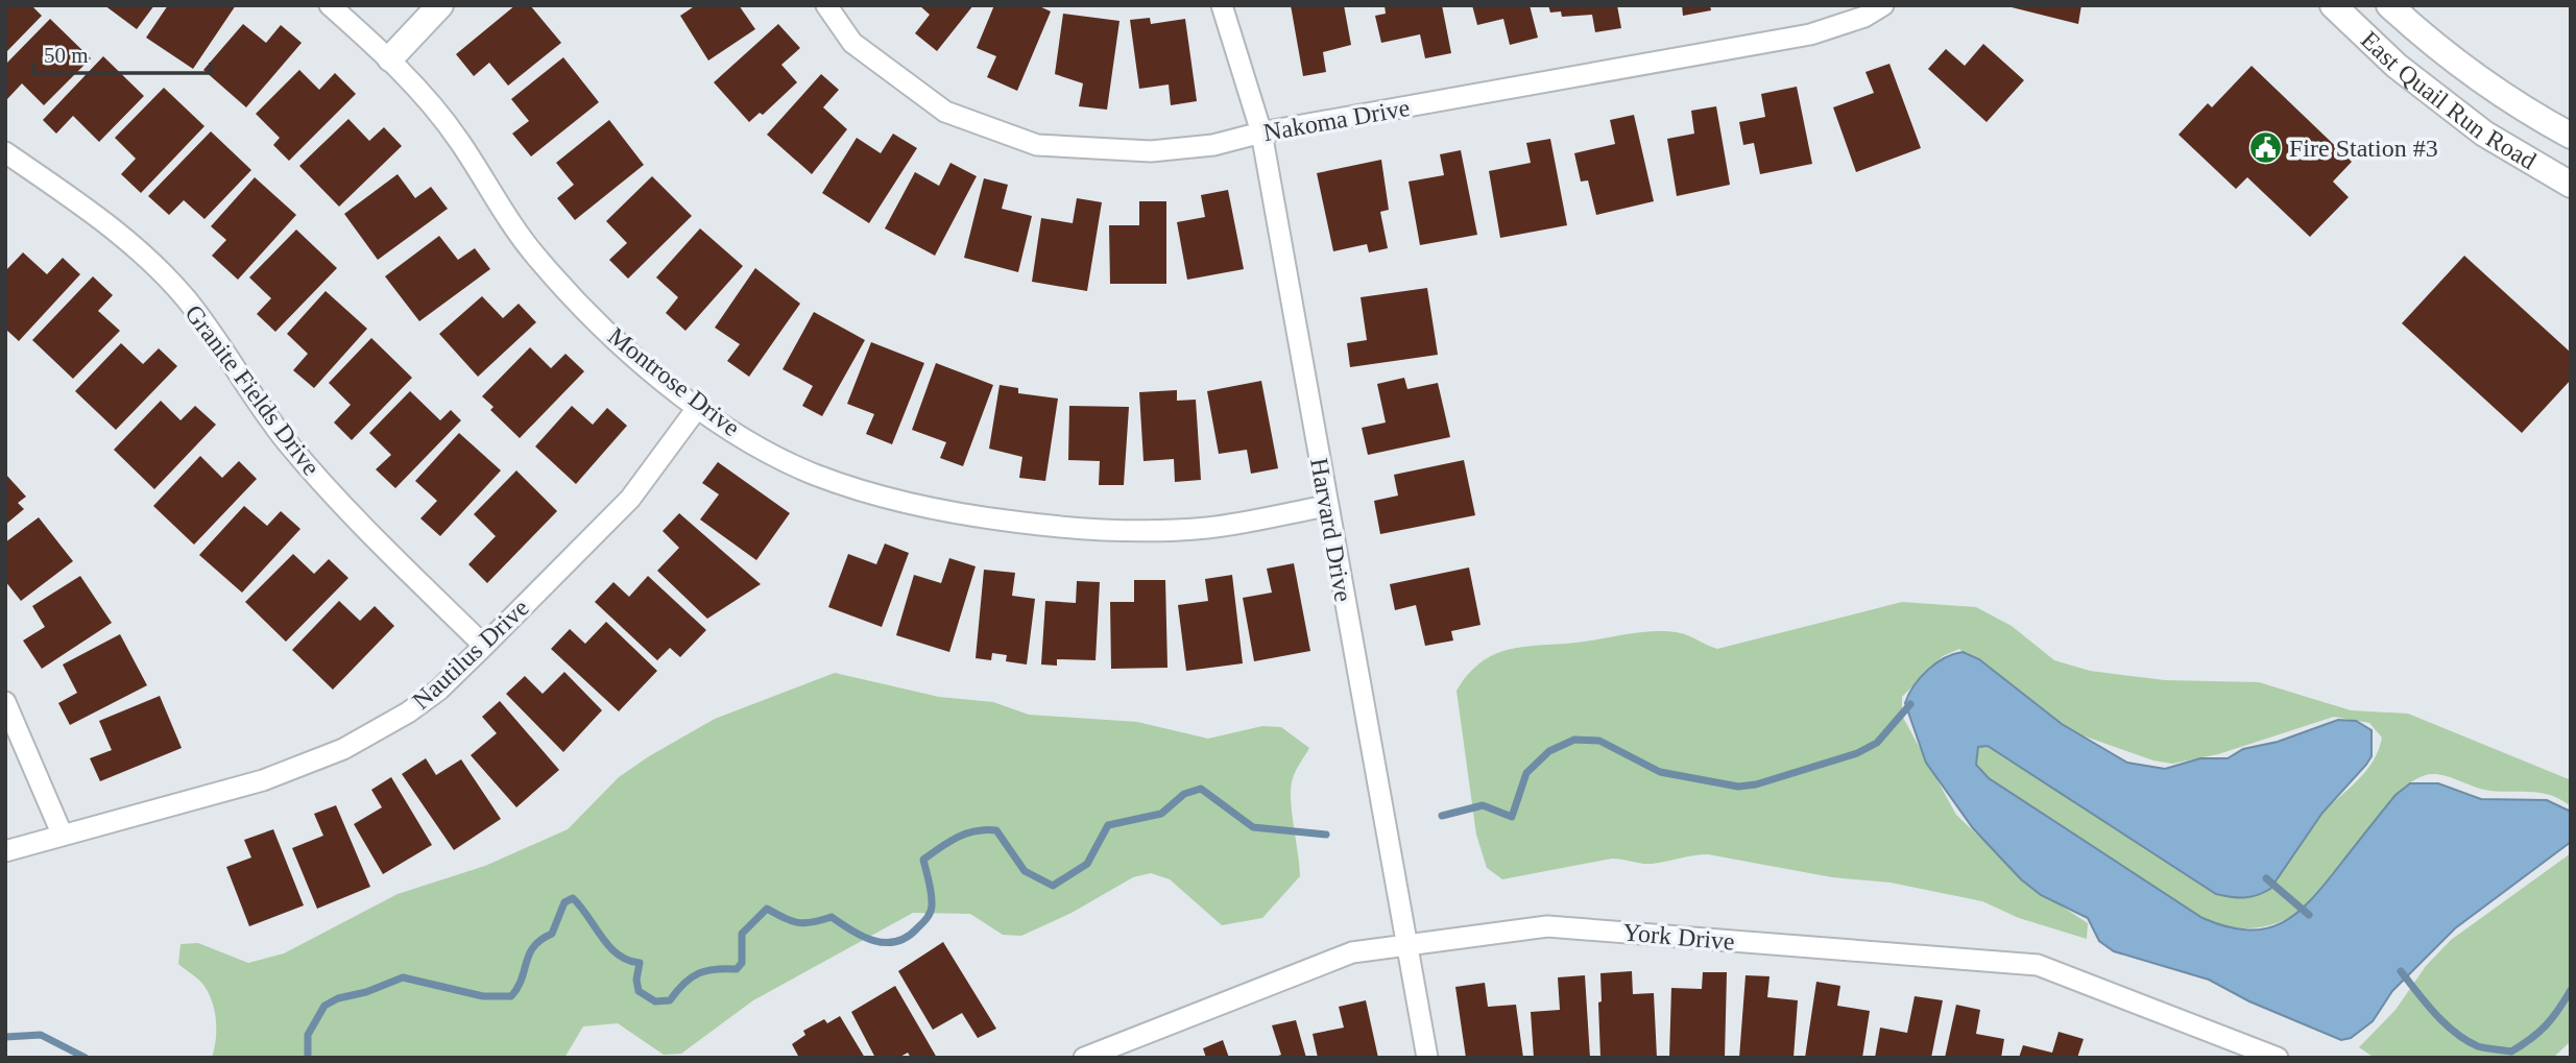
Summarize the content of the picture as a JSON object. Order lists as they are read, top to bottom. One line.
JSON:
{"streets":{"street":["East Quail Run Road","Nakoma Drive","Montrose Drive","Granite Fields Drive","Harvard Drive","Nautilus Drive","York Drive"]},"crossings":[["Nakoma Drive","Harvard Drive"],["Montrose Drive","Harvard Drive"],["Montrose Drive","Nautilus Drive"],["Granite Fields Drive","Nautilus Drive"],["Harvard Drive","York Drive"]],"places":{"public building":["Fire Station #3"]},"scale_bar":"50 m"}
